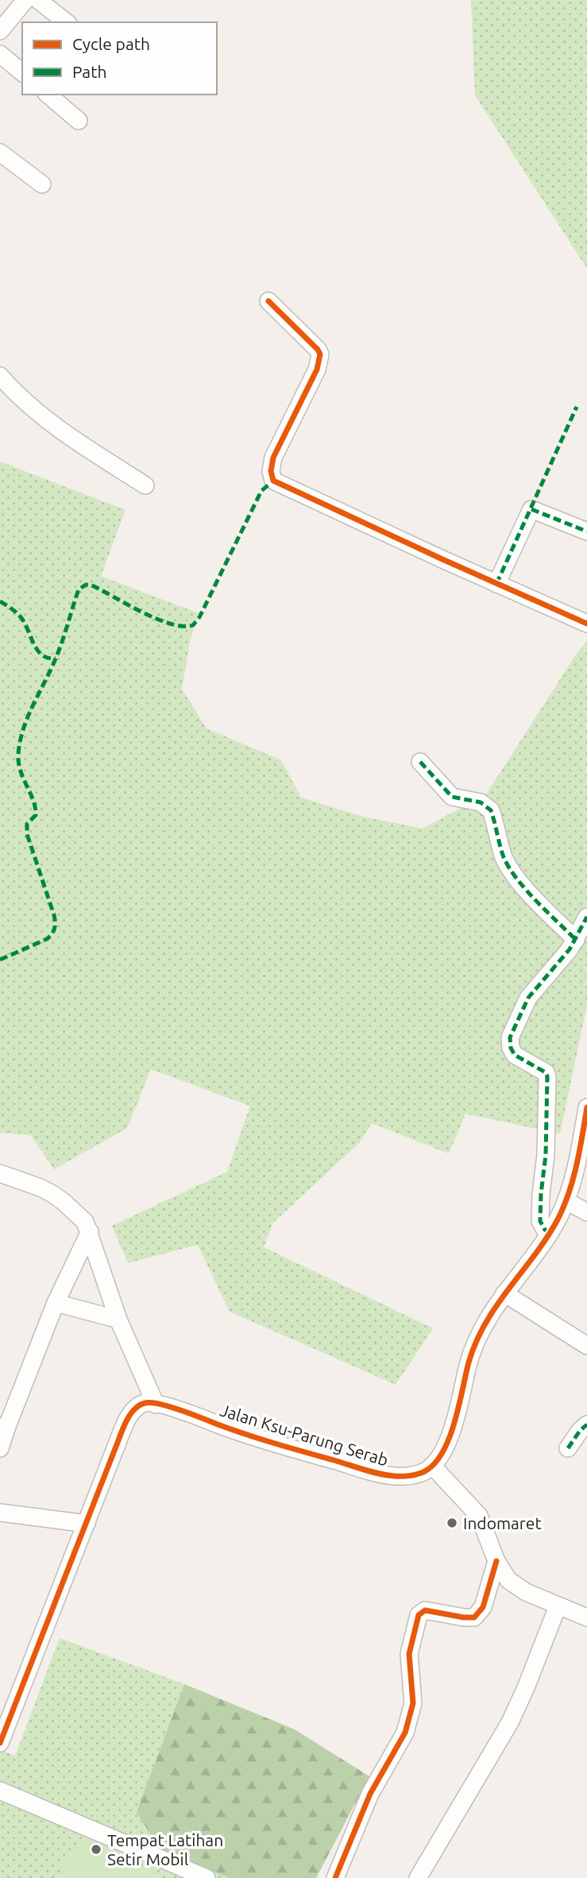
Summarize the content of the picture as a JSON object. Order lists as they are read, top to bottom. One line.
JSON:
{"streets":{"street":["Jalan Ksu-Parung Serab"]},"places":["Indomaret","Tempat Latihan Setir Mobil"],"legend":["Cycle path","Path"]}
